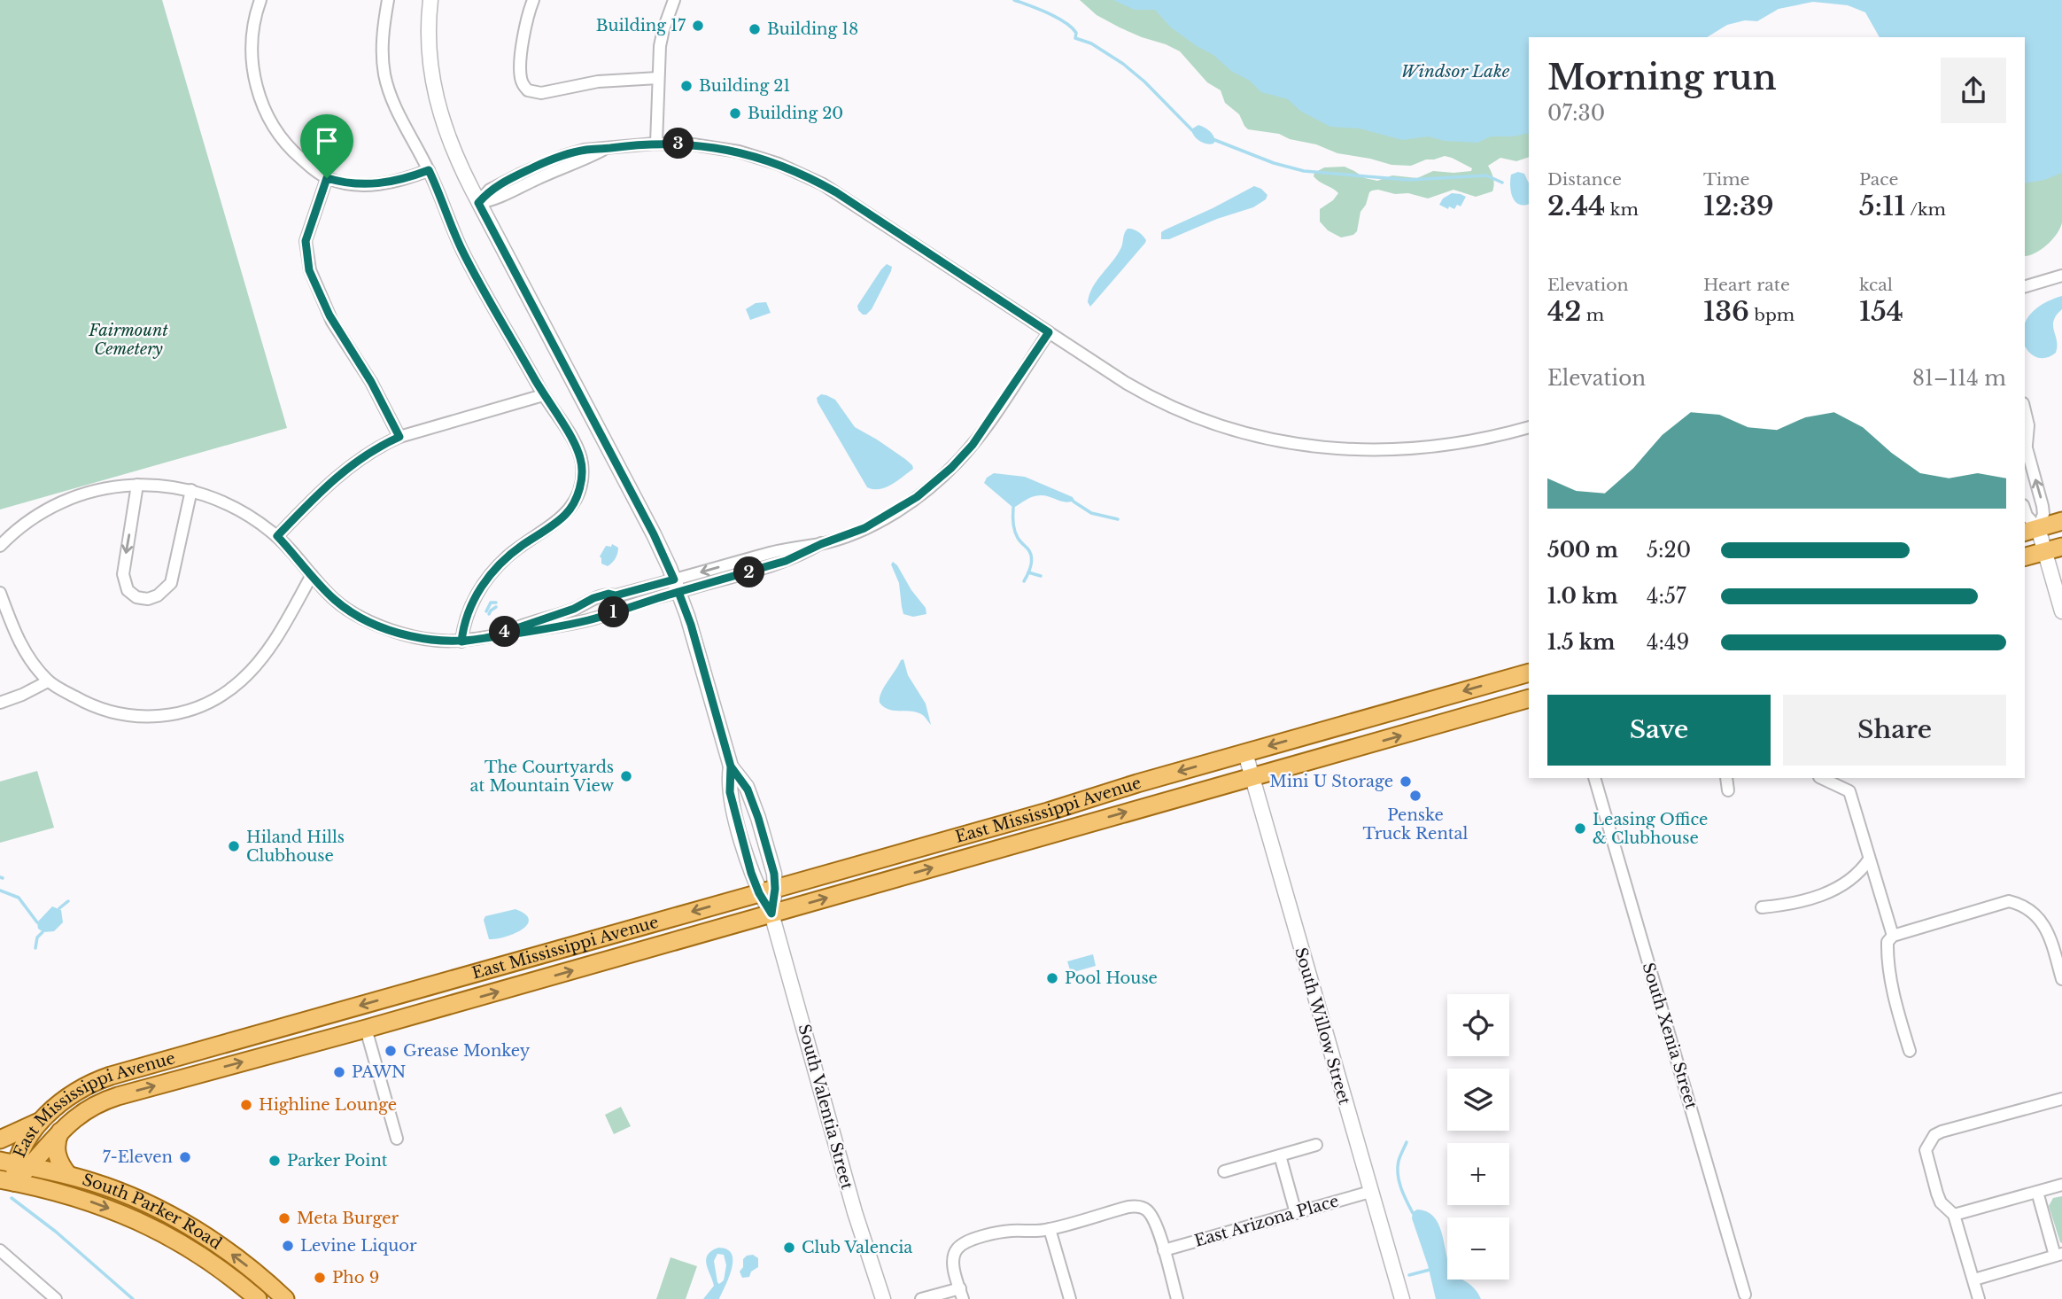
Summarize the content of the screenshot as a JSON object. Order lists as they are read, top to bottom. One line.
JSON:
{"streets":{"main road":["East Mississippi Avenue","South Parker Road"],"street":["South Willow Street","South Xenia Street","South Valentia Street","East Arizona Place"]},"crossings":[["East Mississippi Avenue","South Willow Street"],["East Mississippi Avenue","South Valentia Street"],["East Mississippi Avenue","South Parker Road"],["South Willow Street","East Arizona Place"]],"water":["Windsor Lake"],"parks":["Fairmount Cemetery"],"places":["Building 17","Building 18","Building 21","Building 20","The Courtyards at Mountain View","Mini U Storage","Penske Truck Rental","Leasing Office & Clubhouse","Hiland Hills Clubhouse","Pool House","Grease Monkey","PAWN","Highline Lounge","7-Eleven","Parker Point","Meta Burger","Levine Liquor","Club Valencia","Pho 9"],"page":{"heading":["Morning run","07:30"],"pins":["3","2","1","4"],"stats":[["Distance","2.44 km"],["Time","12:39"],["Pace","5:11 /km"],["Elevation","42 m"],["Heart rate","136 bpm"],["kcal","154"]],"chart":["Elevation","81–114 m"],"list":[{"name":"500 m","note":"5:20"},{"name":"1.0 km","note":"4:57"},{"name":"1.5 km","note":"4:49"}],"buttons":["Save","Share"],"map_buttons":["+","−"]}}
